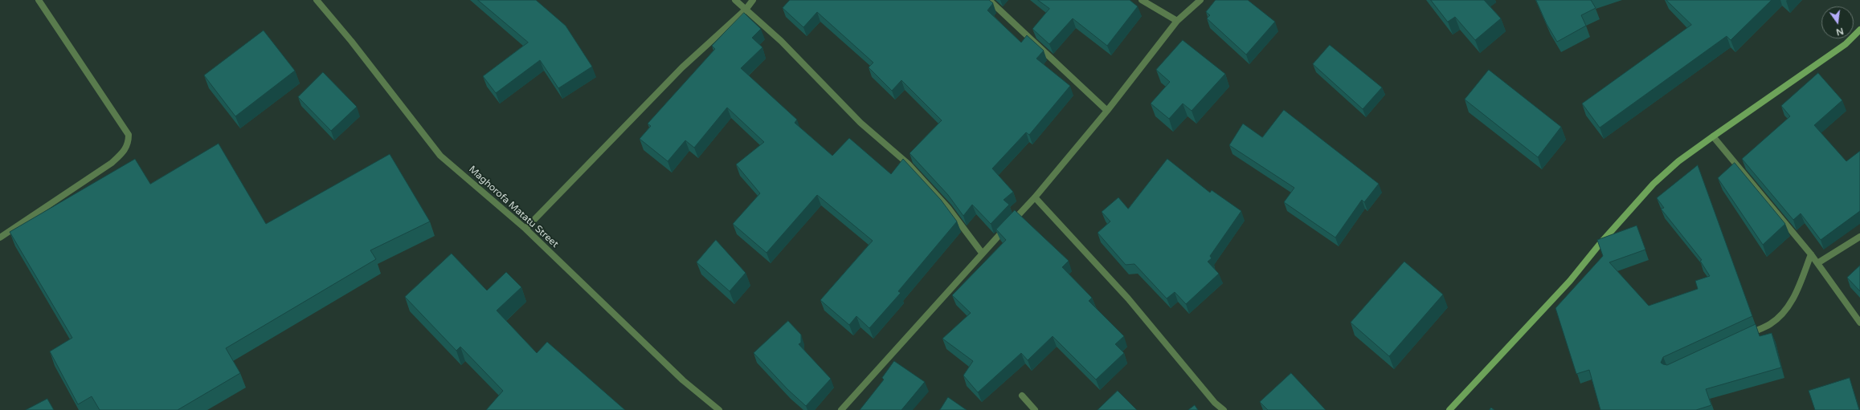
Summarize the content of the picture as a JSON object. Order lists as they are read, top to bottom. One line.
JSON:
{"streets":{"street":["Maghorofa Matatu Street"]},"north":"bottom"}
